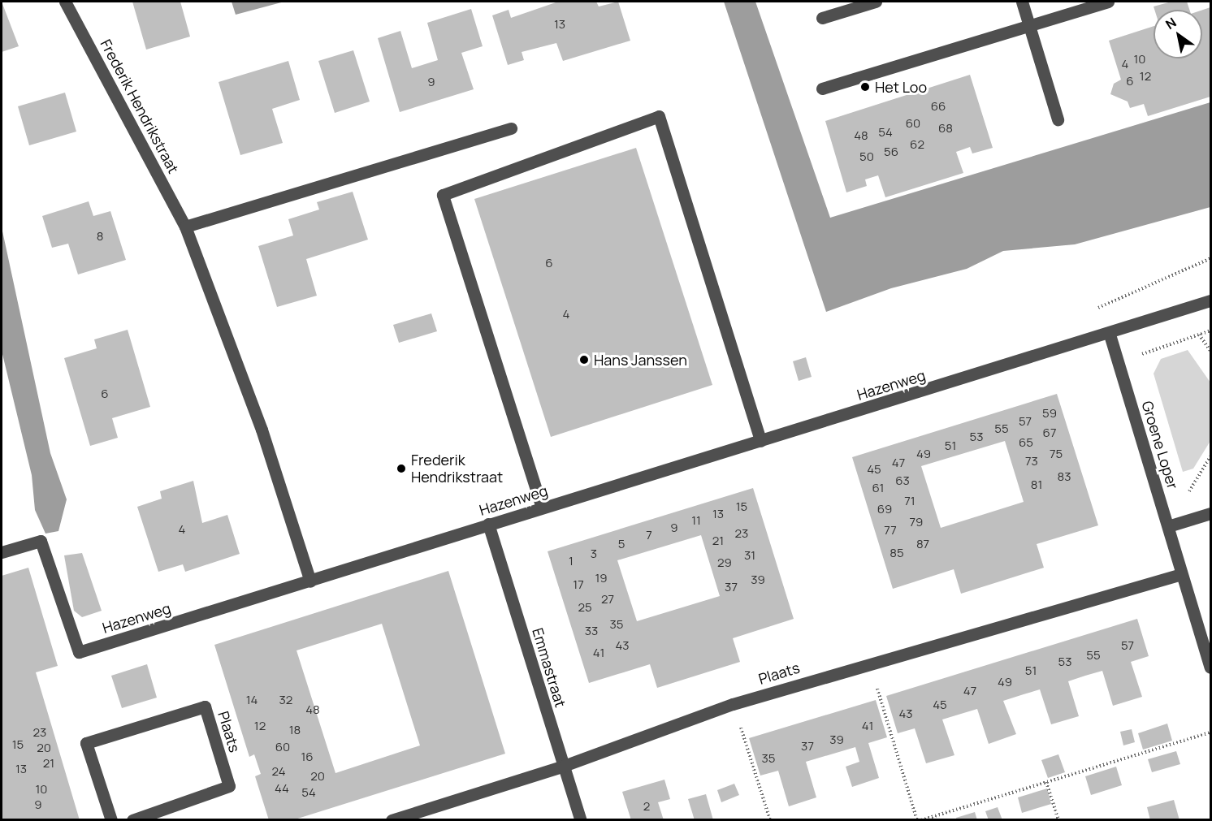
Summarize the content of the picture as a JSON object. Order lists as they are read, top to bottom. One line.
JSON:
{"streets":{"street":["Frederik Hendrikstraat","Hazenweg","Groene Loper","Emmastraat","Plaats"]},"crossings":[["Frederik Hendrikstraat","Hazenweg"],["Hazenweg","Groene Loper"],["Hazenweg","Emmastraat"],["Groene Loper","Plaats"],["Emmastraat","Plaats"]],"places":["Het Loo","Hans Janssen","Frederik Hendrikstraat"],"house_numbers":["13","10","4","12","6","9","66","60","68","54","48","62","56","50","8","6","4","6","59","57","55","67","53","65","51","49","75","73","47","45","83","63","81","61","71","15","69","13","11","79","9","4","77","23","7","21","5","87","85","3","31","1","29","19","39","17","37","27","25","35","33","43","57","41","55","53","51","49","47","14","32","45","48","43","12","41","18","23","39","15","37","60","20","16","35","21","13","24","20","44","10","54","9","2"],"north":"top left"}
